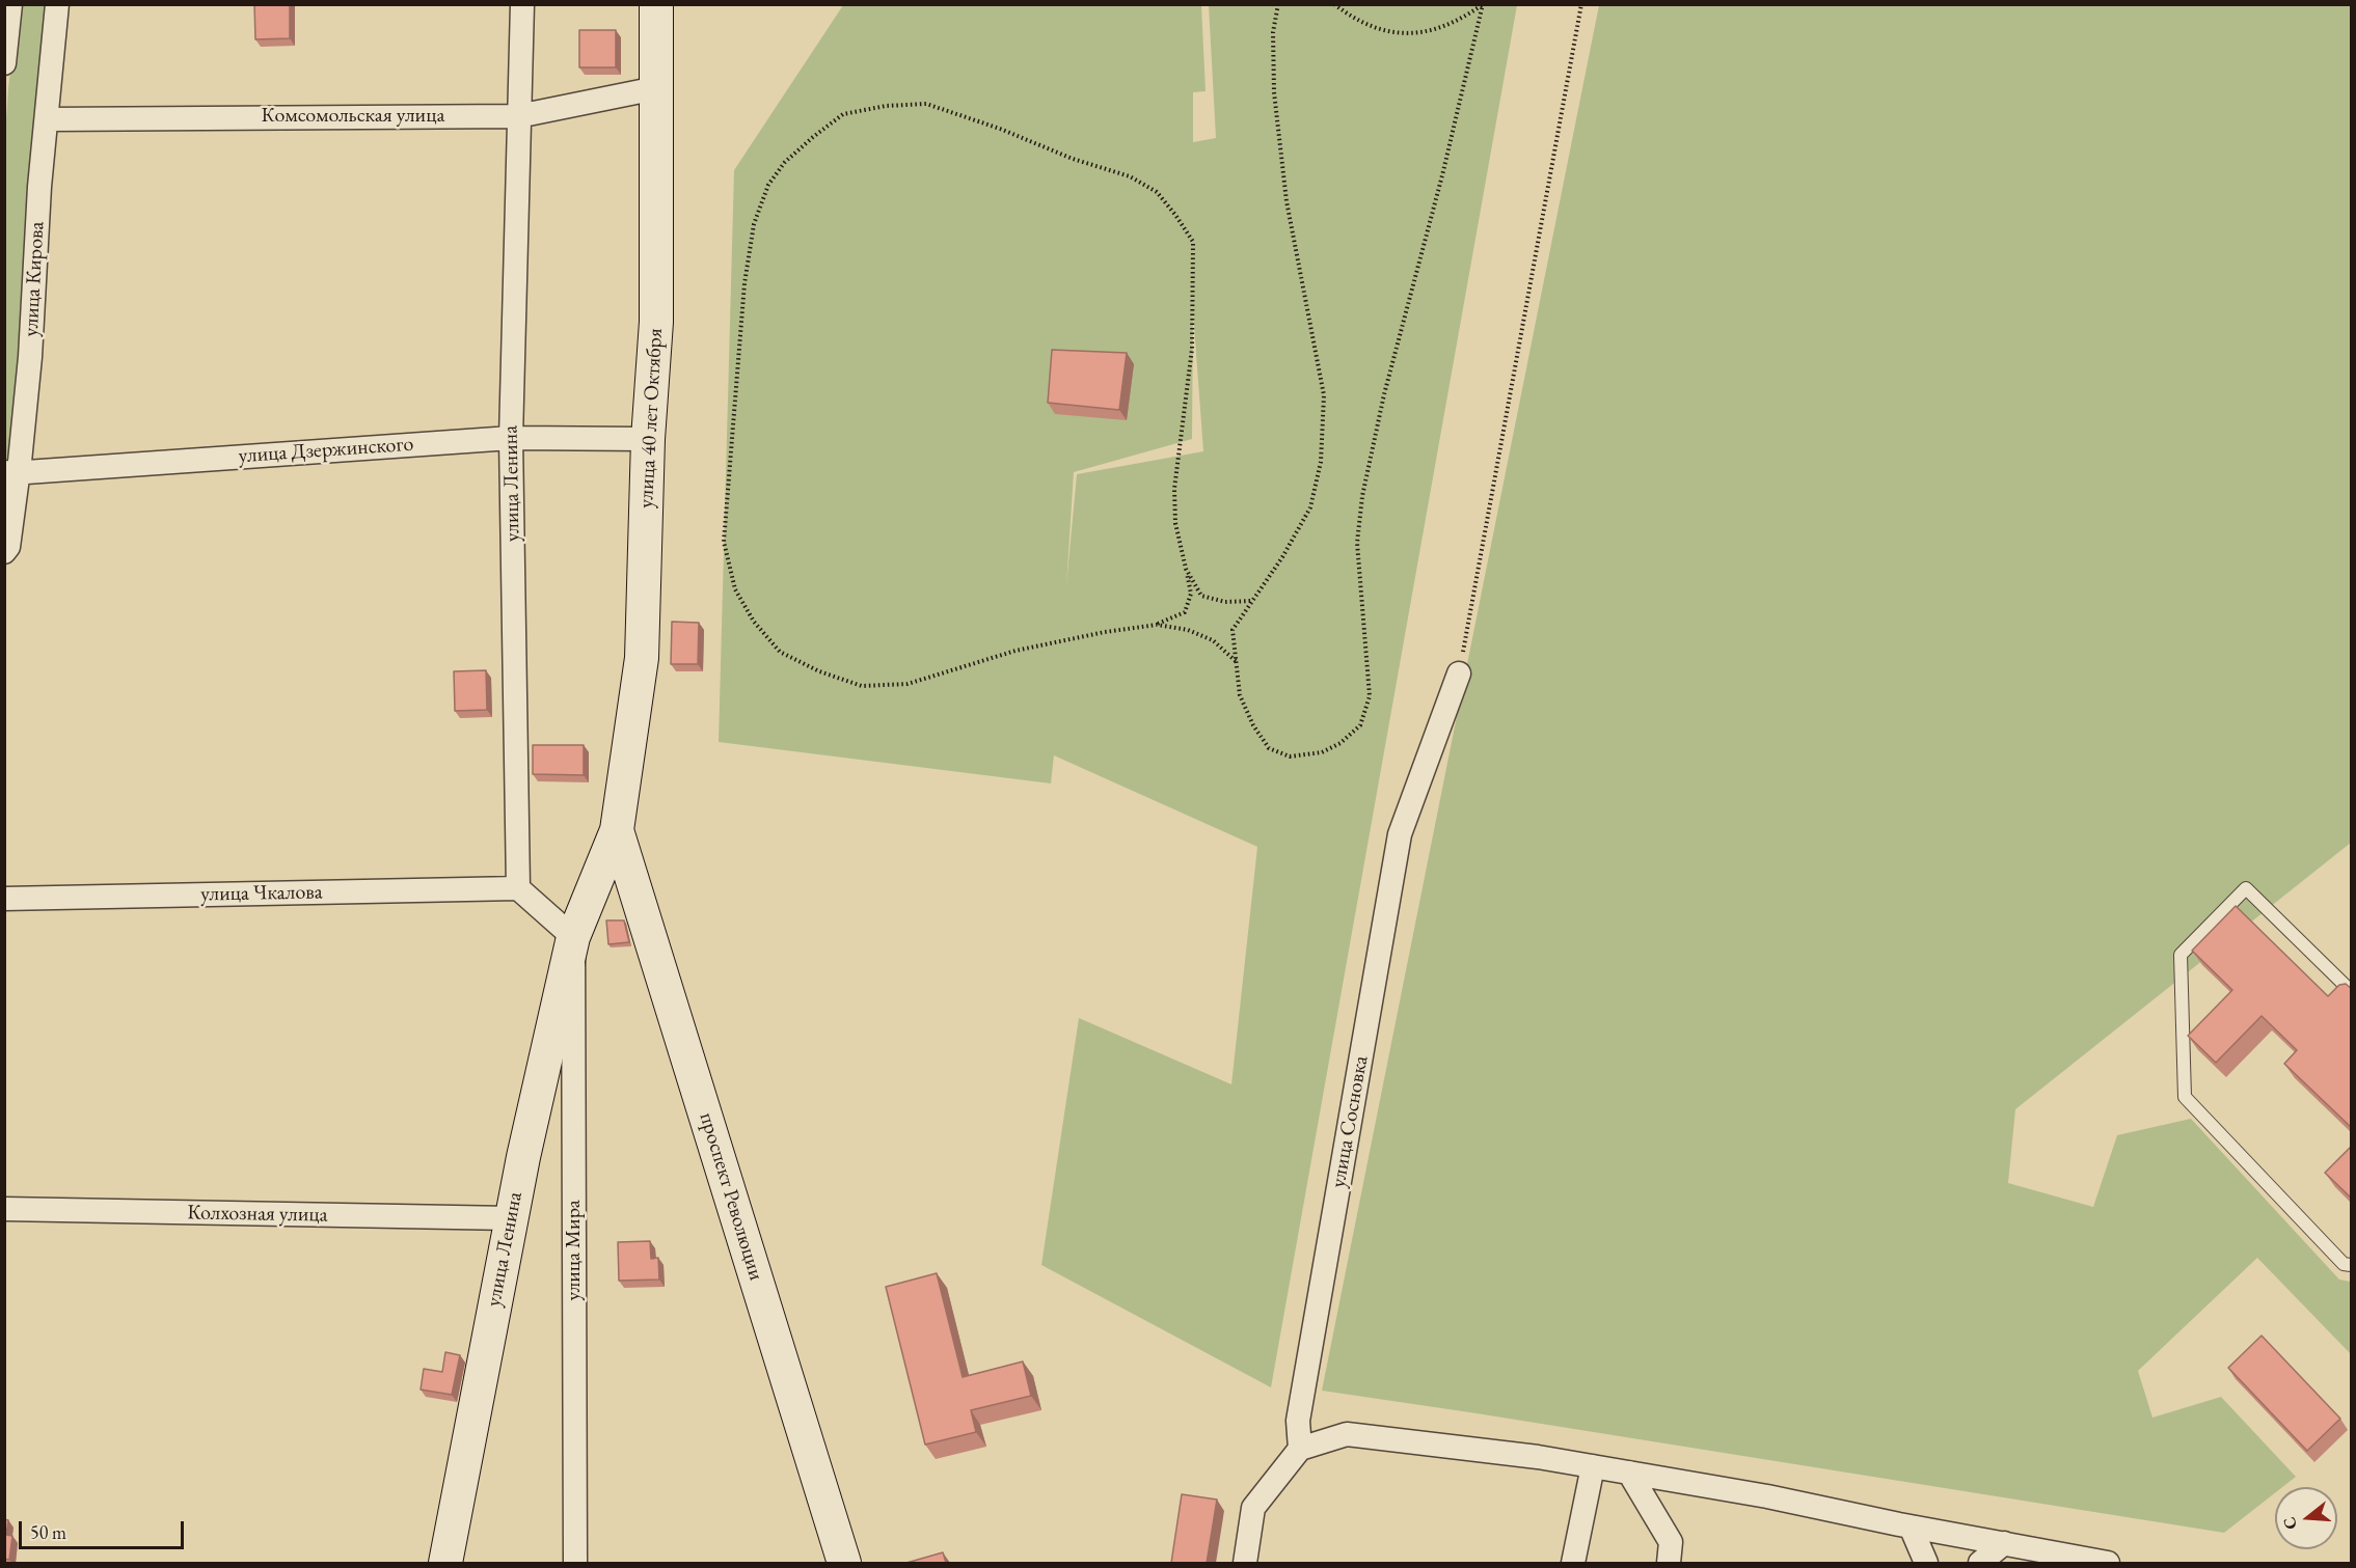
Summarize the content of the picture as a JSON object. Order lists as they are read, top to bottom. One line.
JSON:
{"streets":{"street":["Комсомольская улица","улица Кирова","улица 40 лет Октября","улица Дзержинского","улица Ленина","улица Чкалова","улица Сосновка","проспект Революции","Колхозная улица","улица Мира"]},"crossings":[["Комсомольская улица","улица Кирова"],["Комсомольская улица","улица 40 лет Октября"],["Комсомольская улица","улица Ленина"],["улица Кирова","улица Дзержинского"],["улица 40 лет Октября","улица Дзержинского"],["улица 40 лет Октября","улица Ленина"],["улица 40 лет Октября","проспект Революции"],["улица Дзержинского","улица Ленина"],["улица Ленина","улица Чкалова"],["улица Ленина","проспект Революции"],["улица Ленина","Колхозная улица"],["улица Ленина","улица Мира"]],"scale_bar":"50 m","north":"left"}
